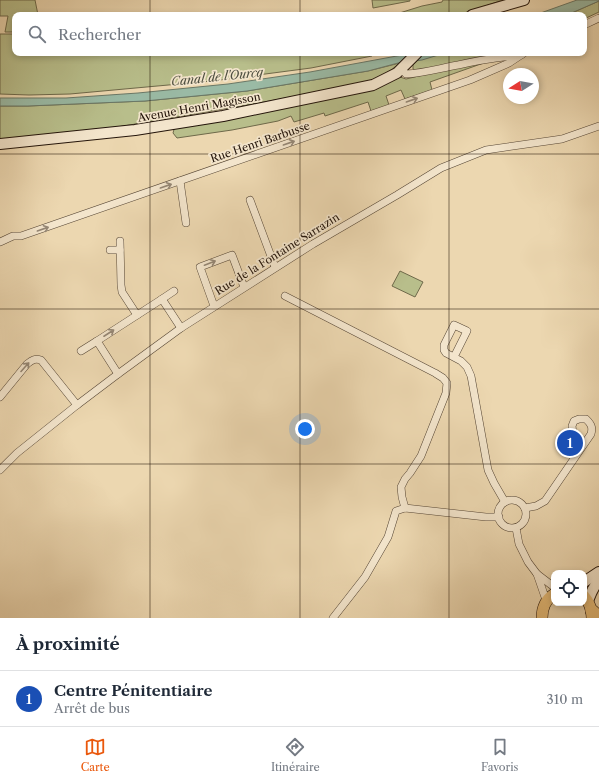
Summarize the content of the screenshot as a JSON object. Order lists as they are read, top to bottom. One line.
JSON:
{"streets":{"main road":["Avenue Henri Magisson"],"street":["Rue Henri Barbusse","Rue de la Fontaine Sarrazin"]},"one_way":["Rue Henri Barbusse"],"water":["Canal de l'Ourcq"],"north":"left","page":{"search":"Rechercher","pins":"1","heading":"À proximité","list":[{"mark":"1","name":"Centre Pénitentiaire","note":"Arrêt de bus","value":"310 m"}],"nav":["Carte","Itinéraire","Favoris"]}}
